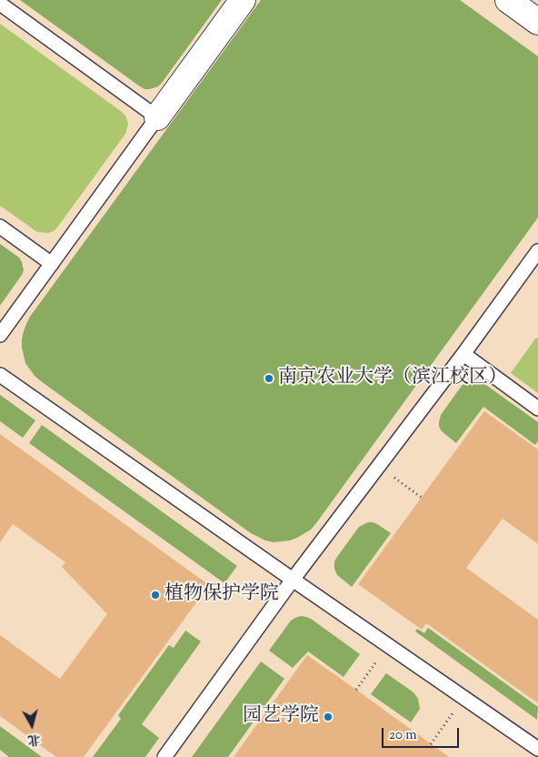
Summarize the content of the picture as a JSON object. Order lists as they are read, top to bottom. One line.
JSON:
{"places":["南京农业大学（滨江校区）","植物保护学院","园艺学院"],"scale_bar":"20 m","north":"bottom"}
